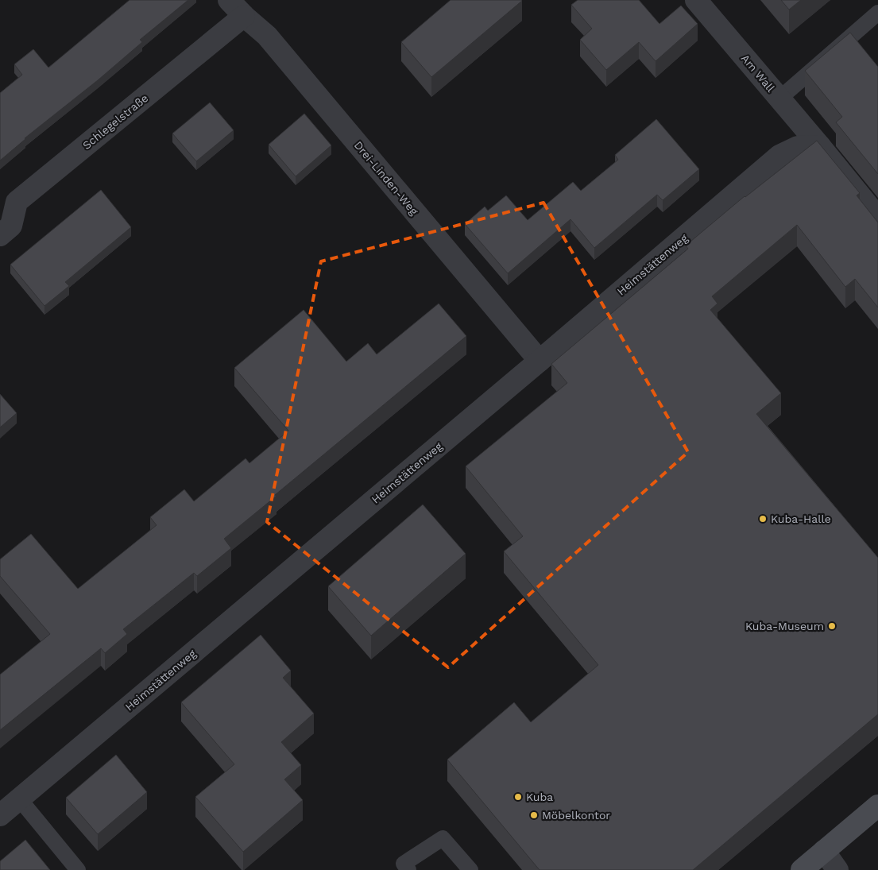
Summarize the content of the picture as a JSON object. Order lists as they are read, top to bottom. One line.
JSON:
{"streets":{"street":["Am Wall","Schlegelstraße","Drei-Linden-Weg","Heimstättenweg"]},"crossings":[["Am Wall","Heimstättenweg"],["Schlegelstraße","Drei-Linden-Weg"],["Drei-Linden-Weg","Heimstättenweg"]],"places":["Kuba-Halle","Kuba-Museum","Kuba","Möbelkontor"]}
